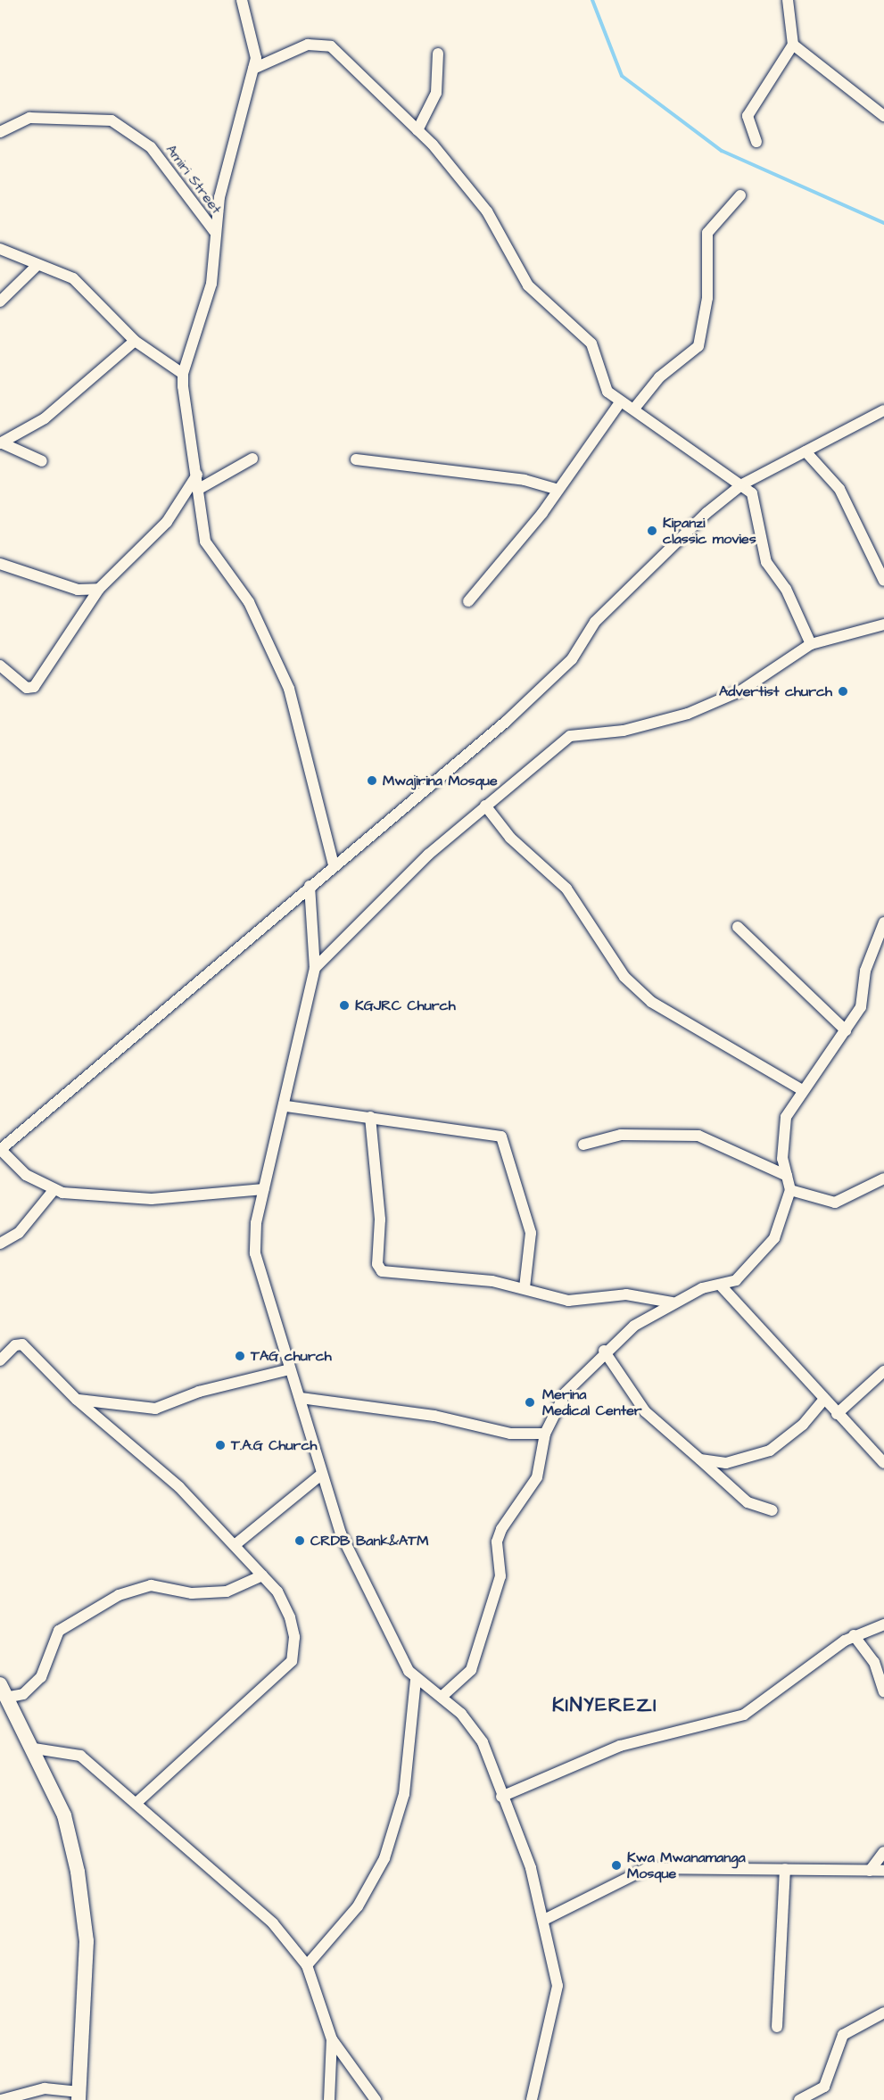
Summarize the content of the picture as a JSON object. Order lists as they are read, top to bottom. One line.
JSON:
{"streets":{"street":["Amiri Street"]},"districts":["KINYEREZI"],"places":["Kipanzi classic movies","Advertist church","Mwajirina Mosque","KGJRC Church","TAG church","Merina Medical Center","T.A.G Church","CRDB Bank&ATM","Kwa Mwanamanga Mosque"]}
